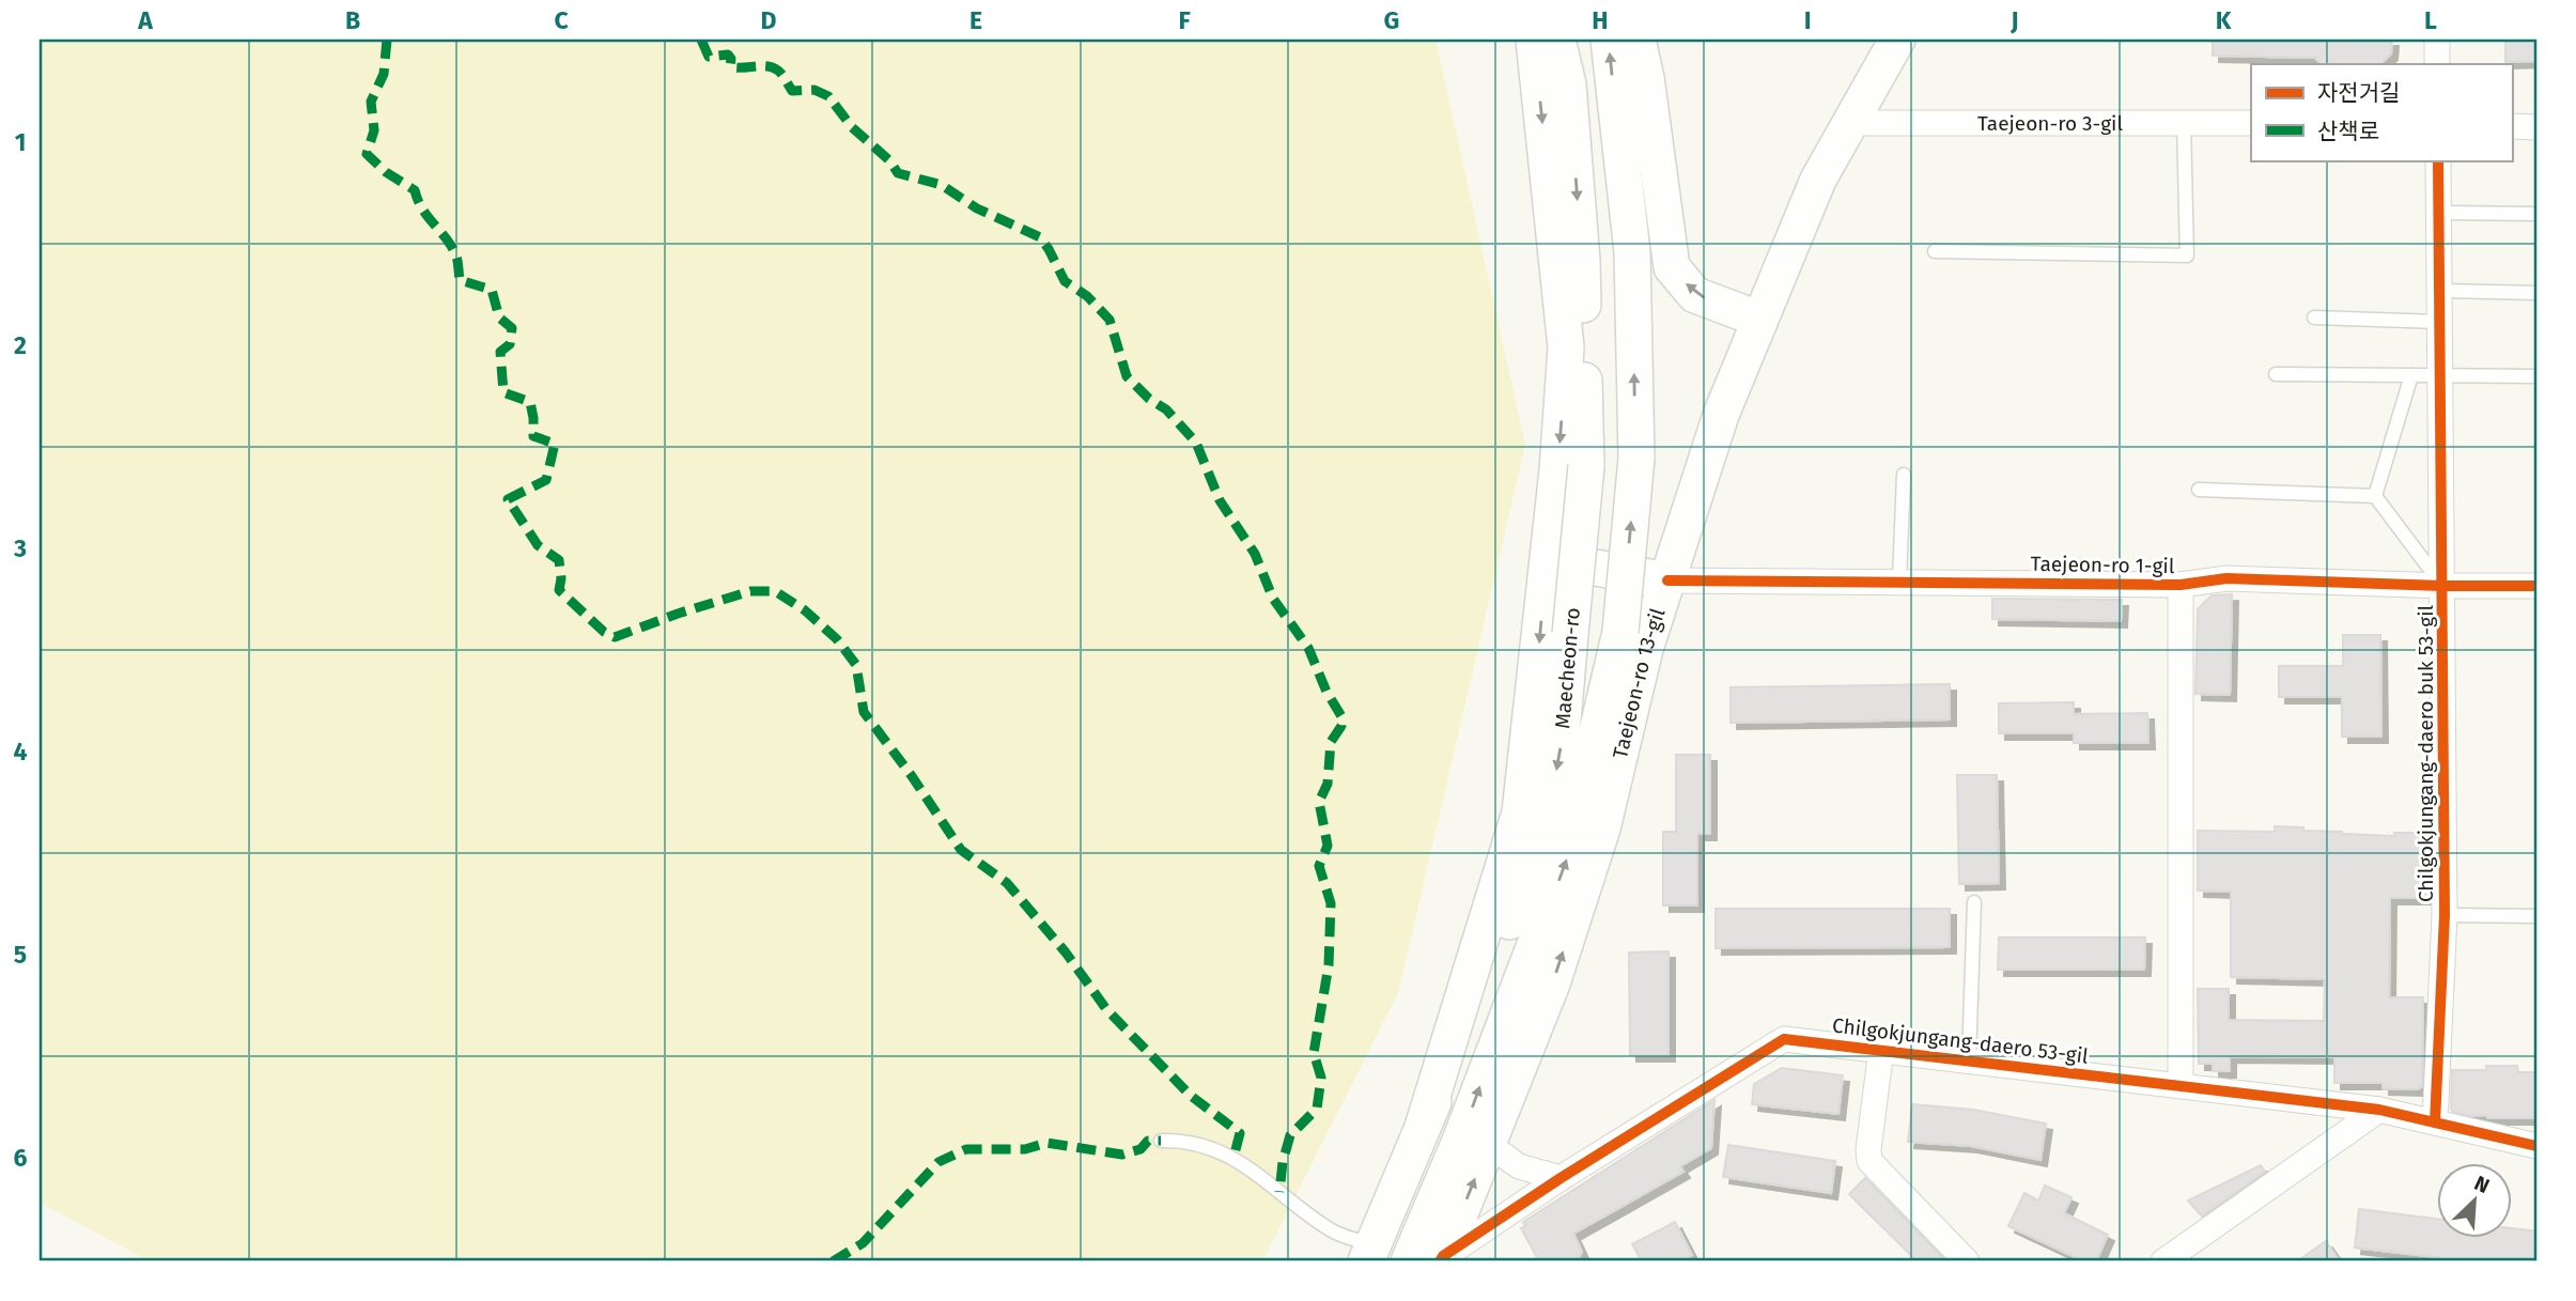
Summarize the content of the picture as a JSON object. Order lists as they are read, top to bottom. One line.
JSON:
{"streets":{"main road":["Maecheon-ro","Taejeon-ro 13-gil"],"street":["Taejeon-ro 3-gil","Taejeon-ro 1-gil","Chilgokjungang-daero buk 53-gil","Chilgokjungang-daero 53-gil"]},"crossings":[["Taejeon-ro 3-gil","Taejeon-ro 13-gil"],["Taejeon-ro 1-gil","Taejeon-ro 13-gil"],["Taejeon-ro 1-gil","Chilgokjungang-daero buk 53-gil"],["Maecheon-ro","Taejeon-ro 13-gil"],["Maecheon-ro","Chilgokjungang-daero 53-gil"],["Taejeon-ro 13-gil","Chilgokjungang-daero 53-gil"],["Chilgokjungang-daero buk 53-gil","Chilgokjungang-daero 53-gil"]],"legend":["자전거길","산책로"],"north":"top right","grid":{"columns":["A","B","C","D","E","F","G","H","I","J","K","L"],"rows":["1","2","3","4","5","6"]}}
